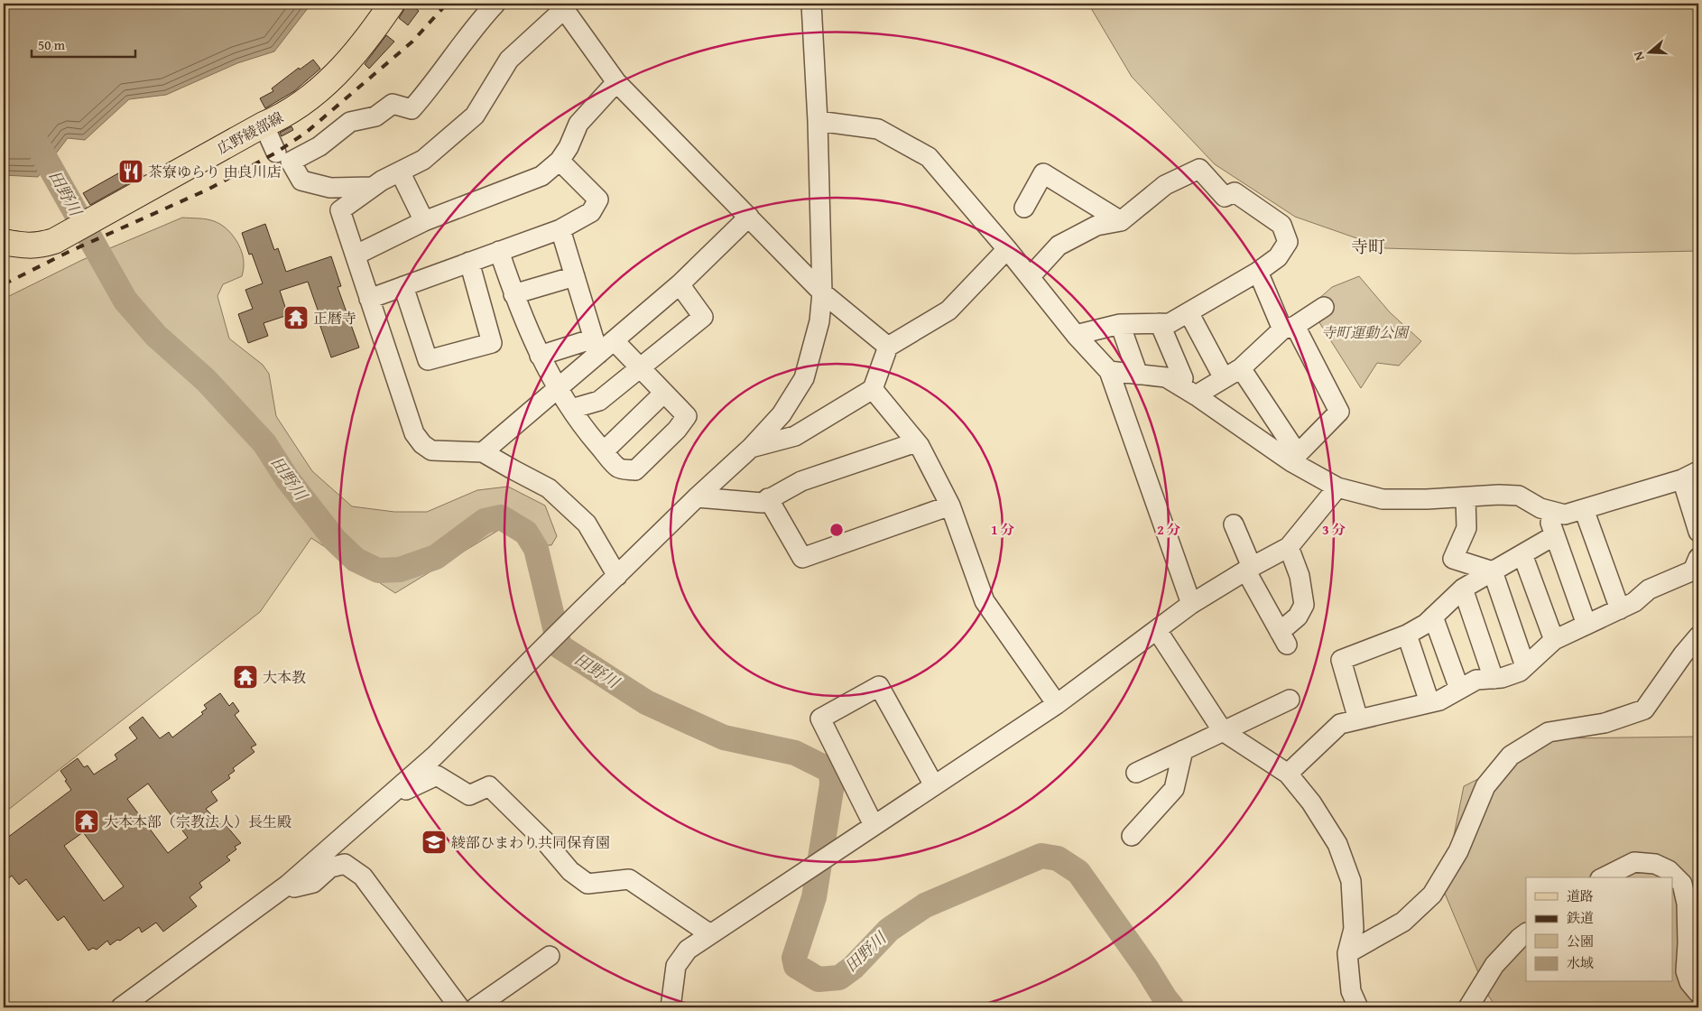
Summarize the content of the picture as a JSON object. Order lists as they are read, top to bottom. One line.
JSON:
{"streets":{"main road":["広野綾部線"]},"districts":["寺町"],"water":["田野川"],"parks":["寺町運動公園"],"places":{"restaurant":["茶寮ゆらり 由良川店"],"temple":["正暦寺","大本教","大本本部（宗教法人）長生殿"],"school or university":["綾部ひまわり共同保育園"]},"legend":["道路","鉄道","公園","水域"],"scale_bar":"50 m","north":"left","rings":["1 分","2 分","3 分"]}
